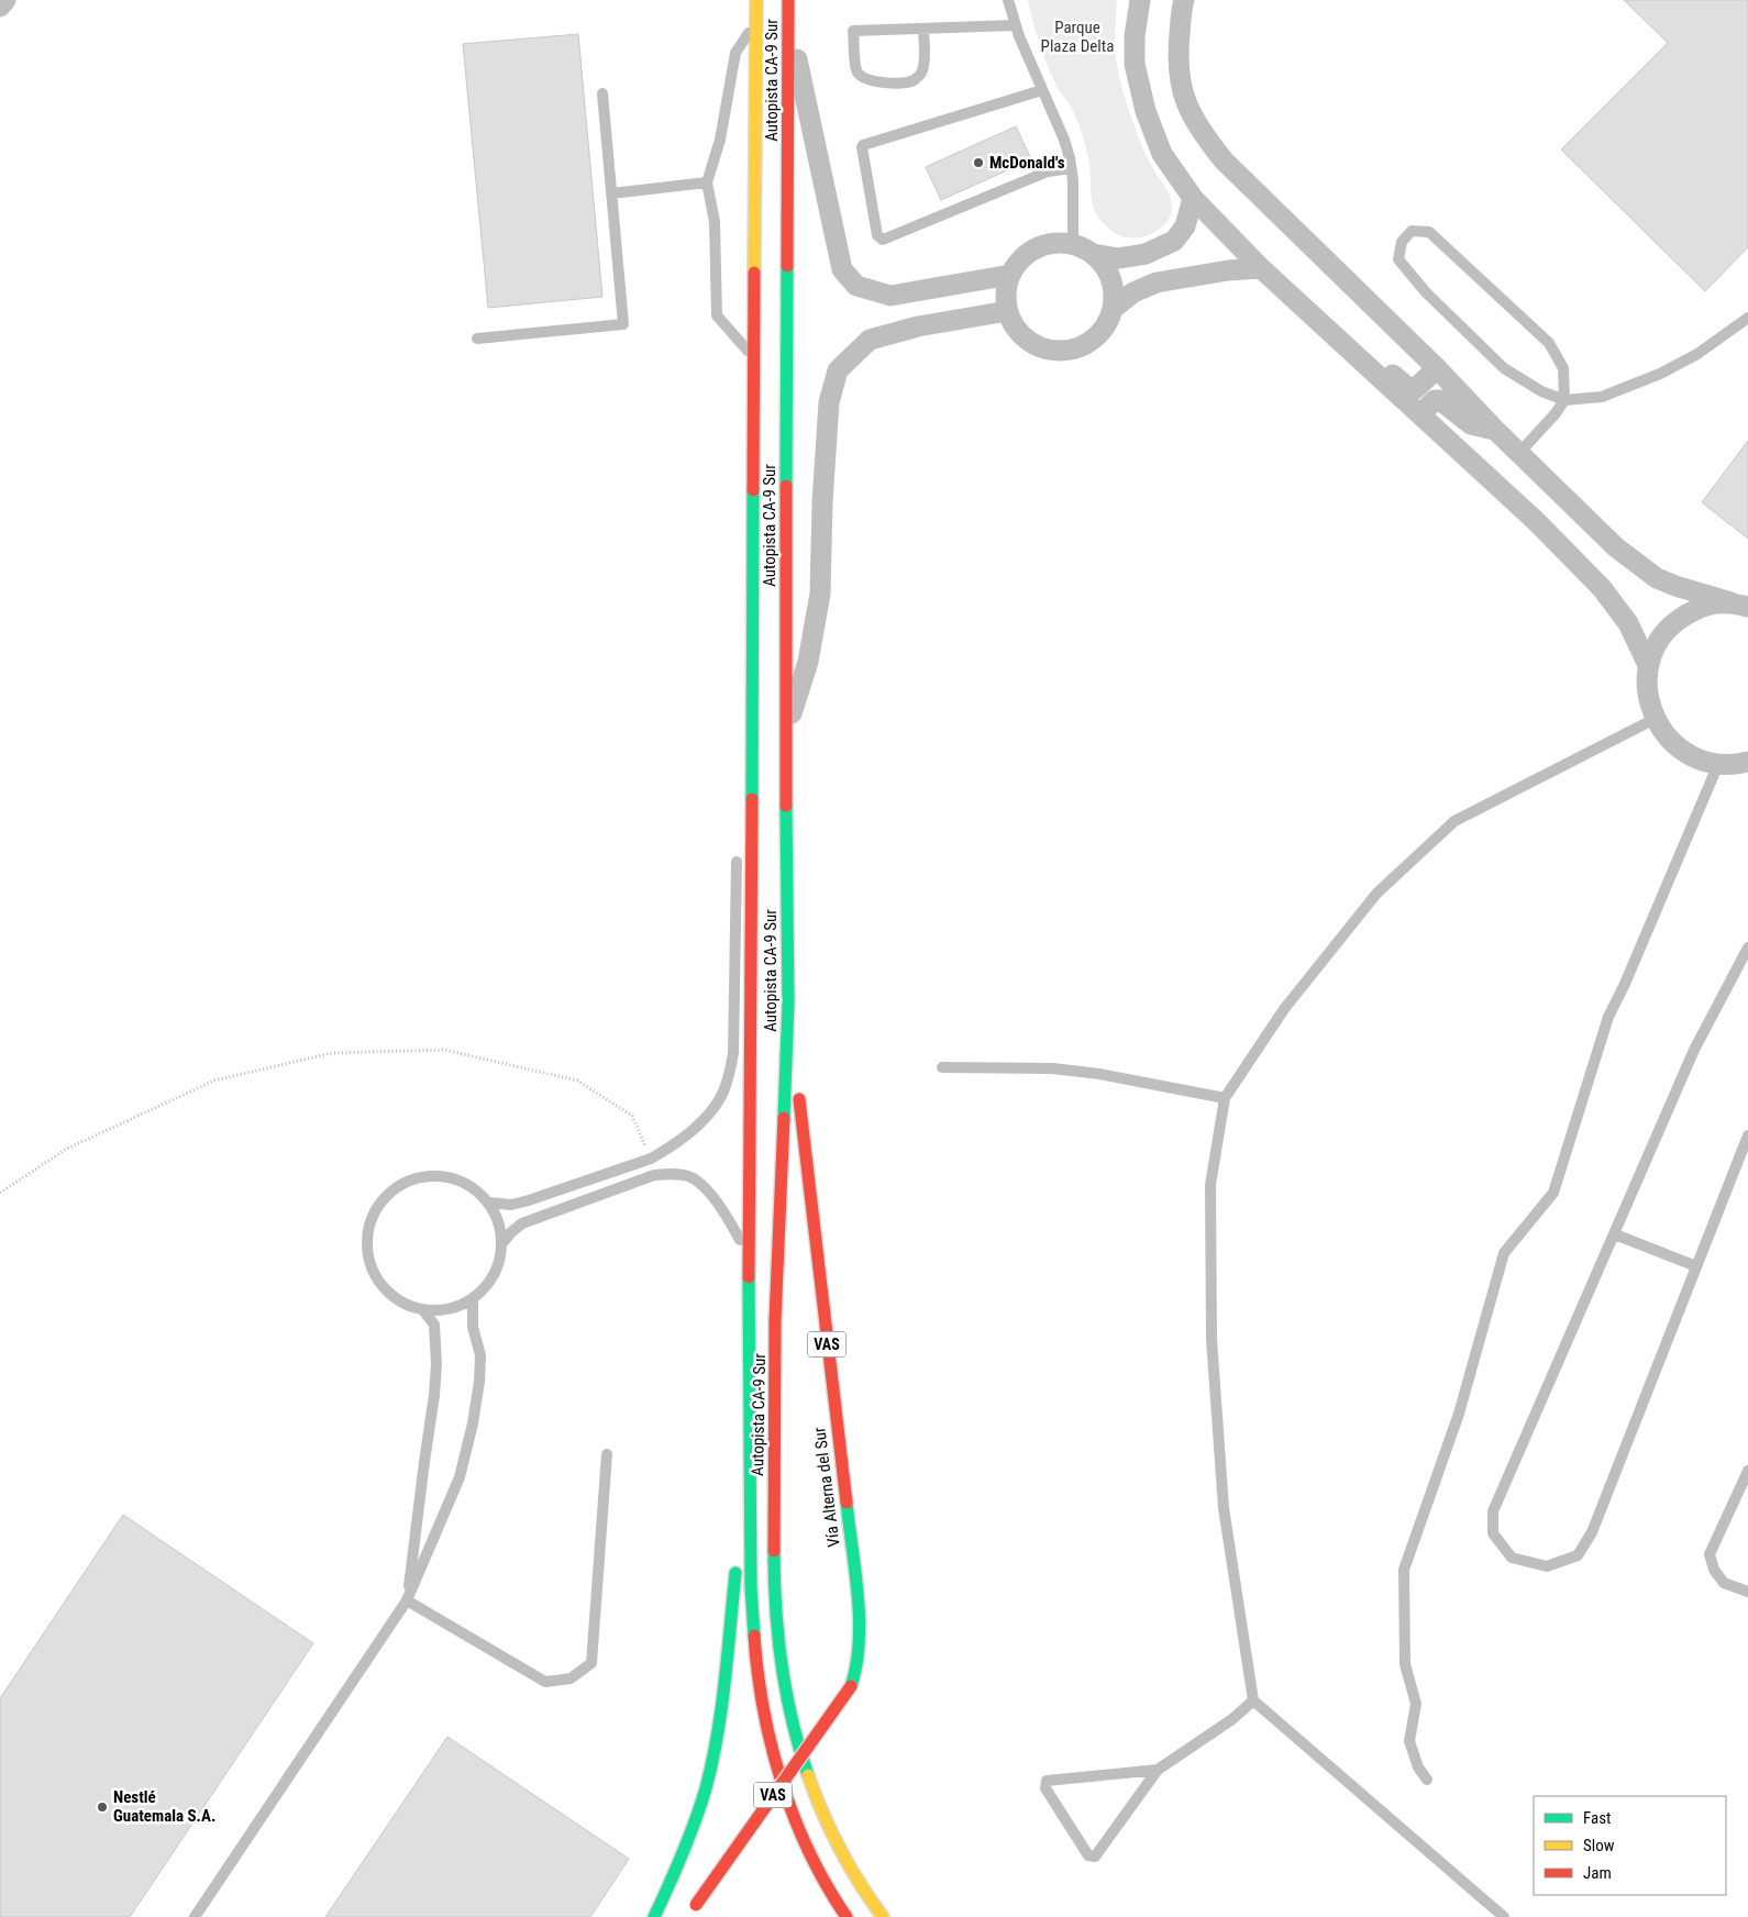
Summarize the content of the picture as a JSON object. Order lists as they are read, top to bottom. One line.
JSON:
{"streets":{"highway":["Autopista CA-9 Sur","VAS","Vía Alterna del Sur"]},"crossings":[["Autopista CA-9 Sur","Vía Alterna del Sur"]],"parks":["Parque Plaza Delta"],"places":["McDonald's","Nestlé Guatemala S.A."],"legend":["Fast","Slow","Jam"]}
